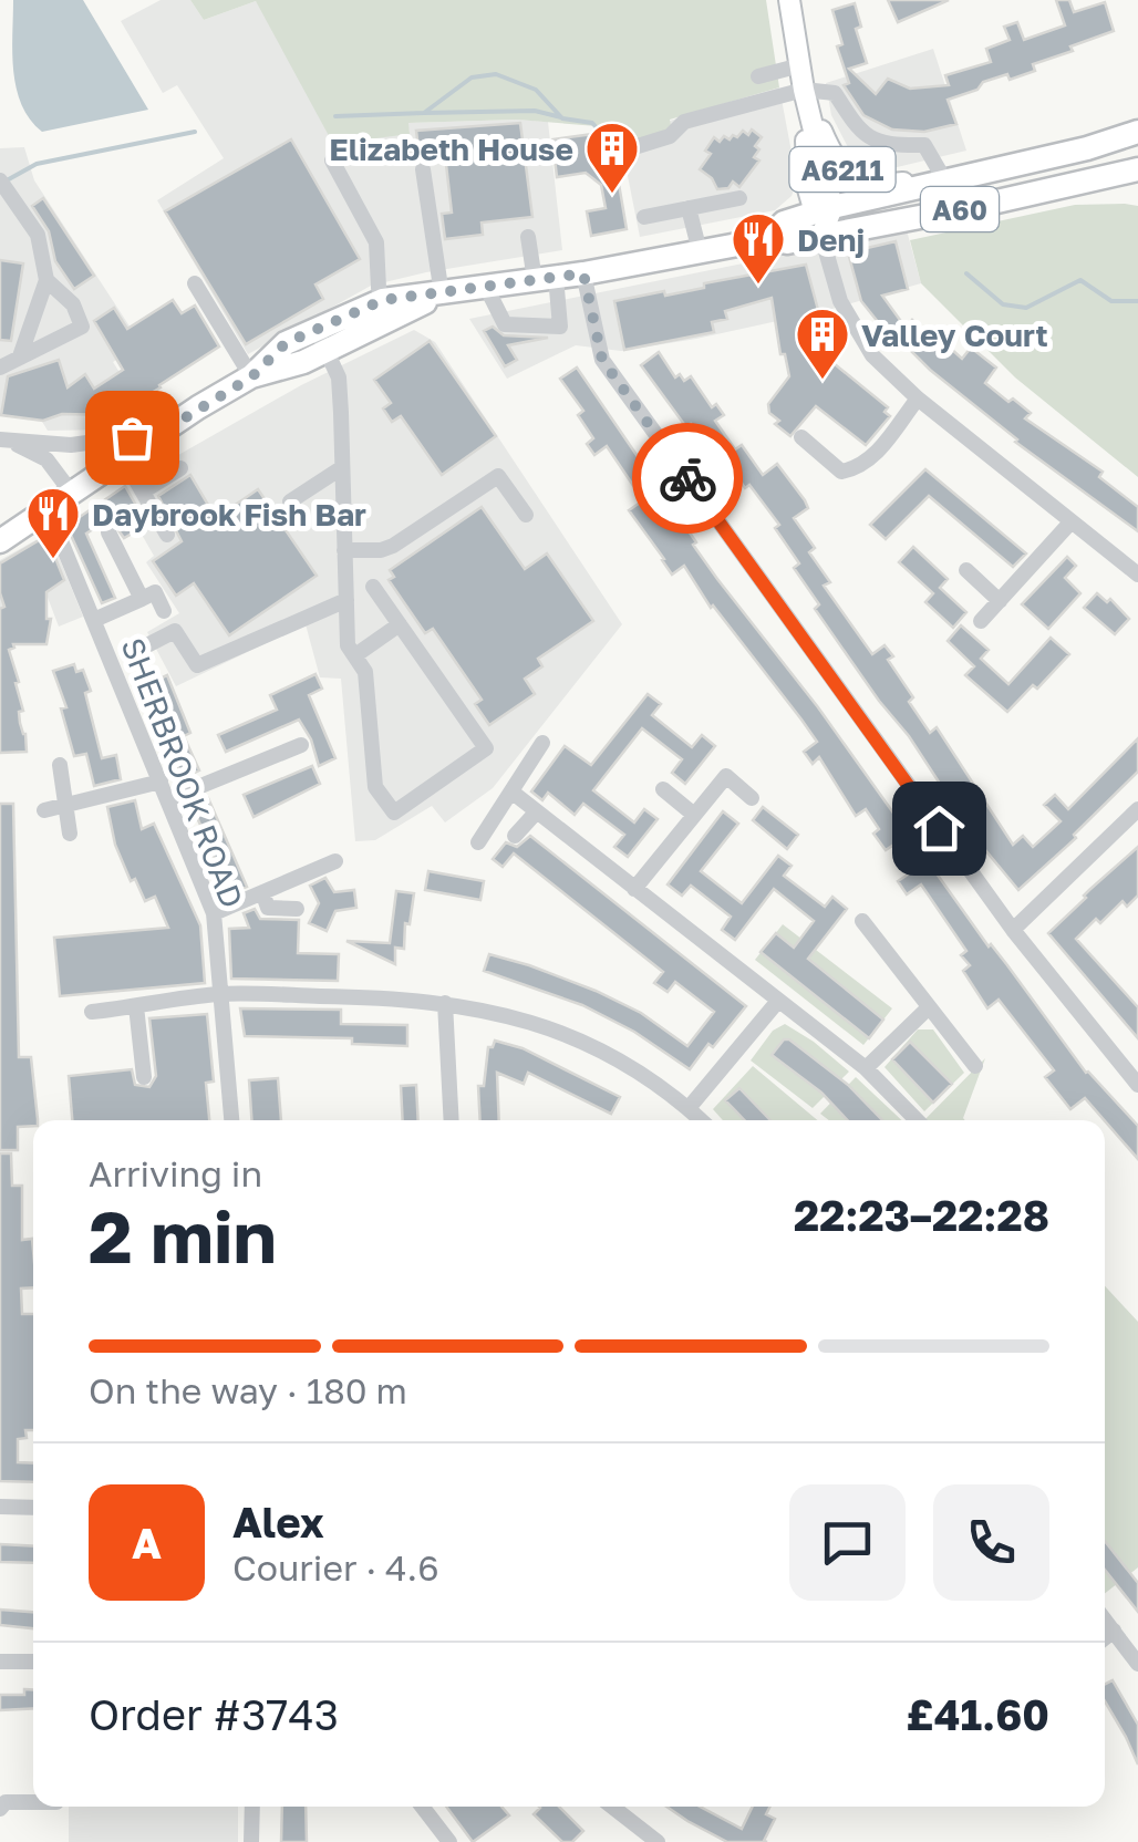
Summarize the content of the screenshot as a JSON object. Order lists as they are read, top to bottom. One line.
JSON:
{"streets":{"highway":["A60"],"main road":["A6211"],"street":["SHERBROOK ROAD"]},"crossings":[["A6211","A60"],["A60","SHERBROOK ROAD"]],"places":{"building":["Elizabeth House","Valley Court"],"restaurant":["Denj","Daybrook Fish Bar"]},"page":{"heading":["2 min","Arriving in","22:23–22:28"],"panel":["Alex","Courier · 4.6","Order #3743","£41.60"],"bar":"On the way · 180 m","round":"A"}}
